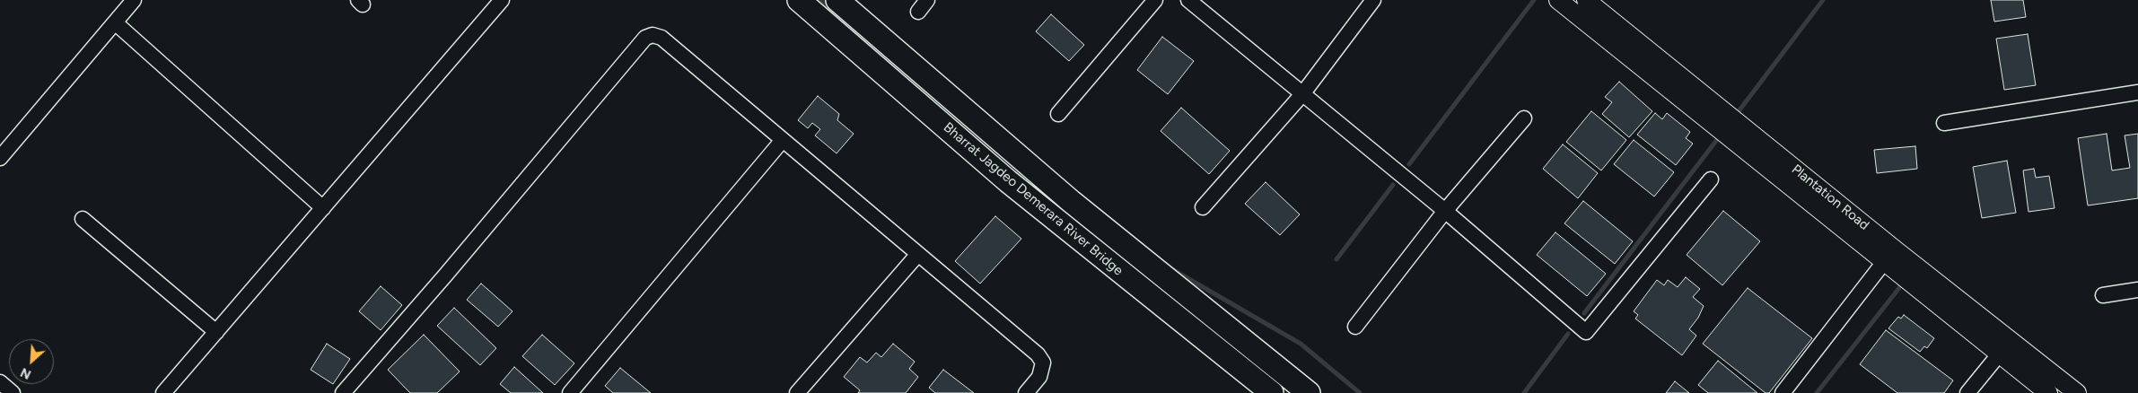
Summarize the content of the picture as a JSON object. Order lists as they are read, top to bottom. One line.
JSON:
{"streets":{"main road":["Bharrat Jagdeo Demerara River Bridge"],"street":["Plantation Road"]},"north":"bottom left"}
